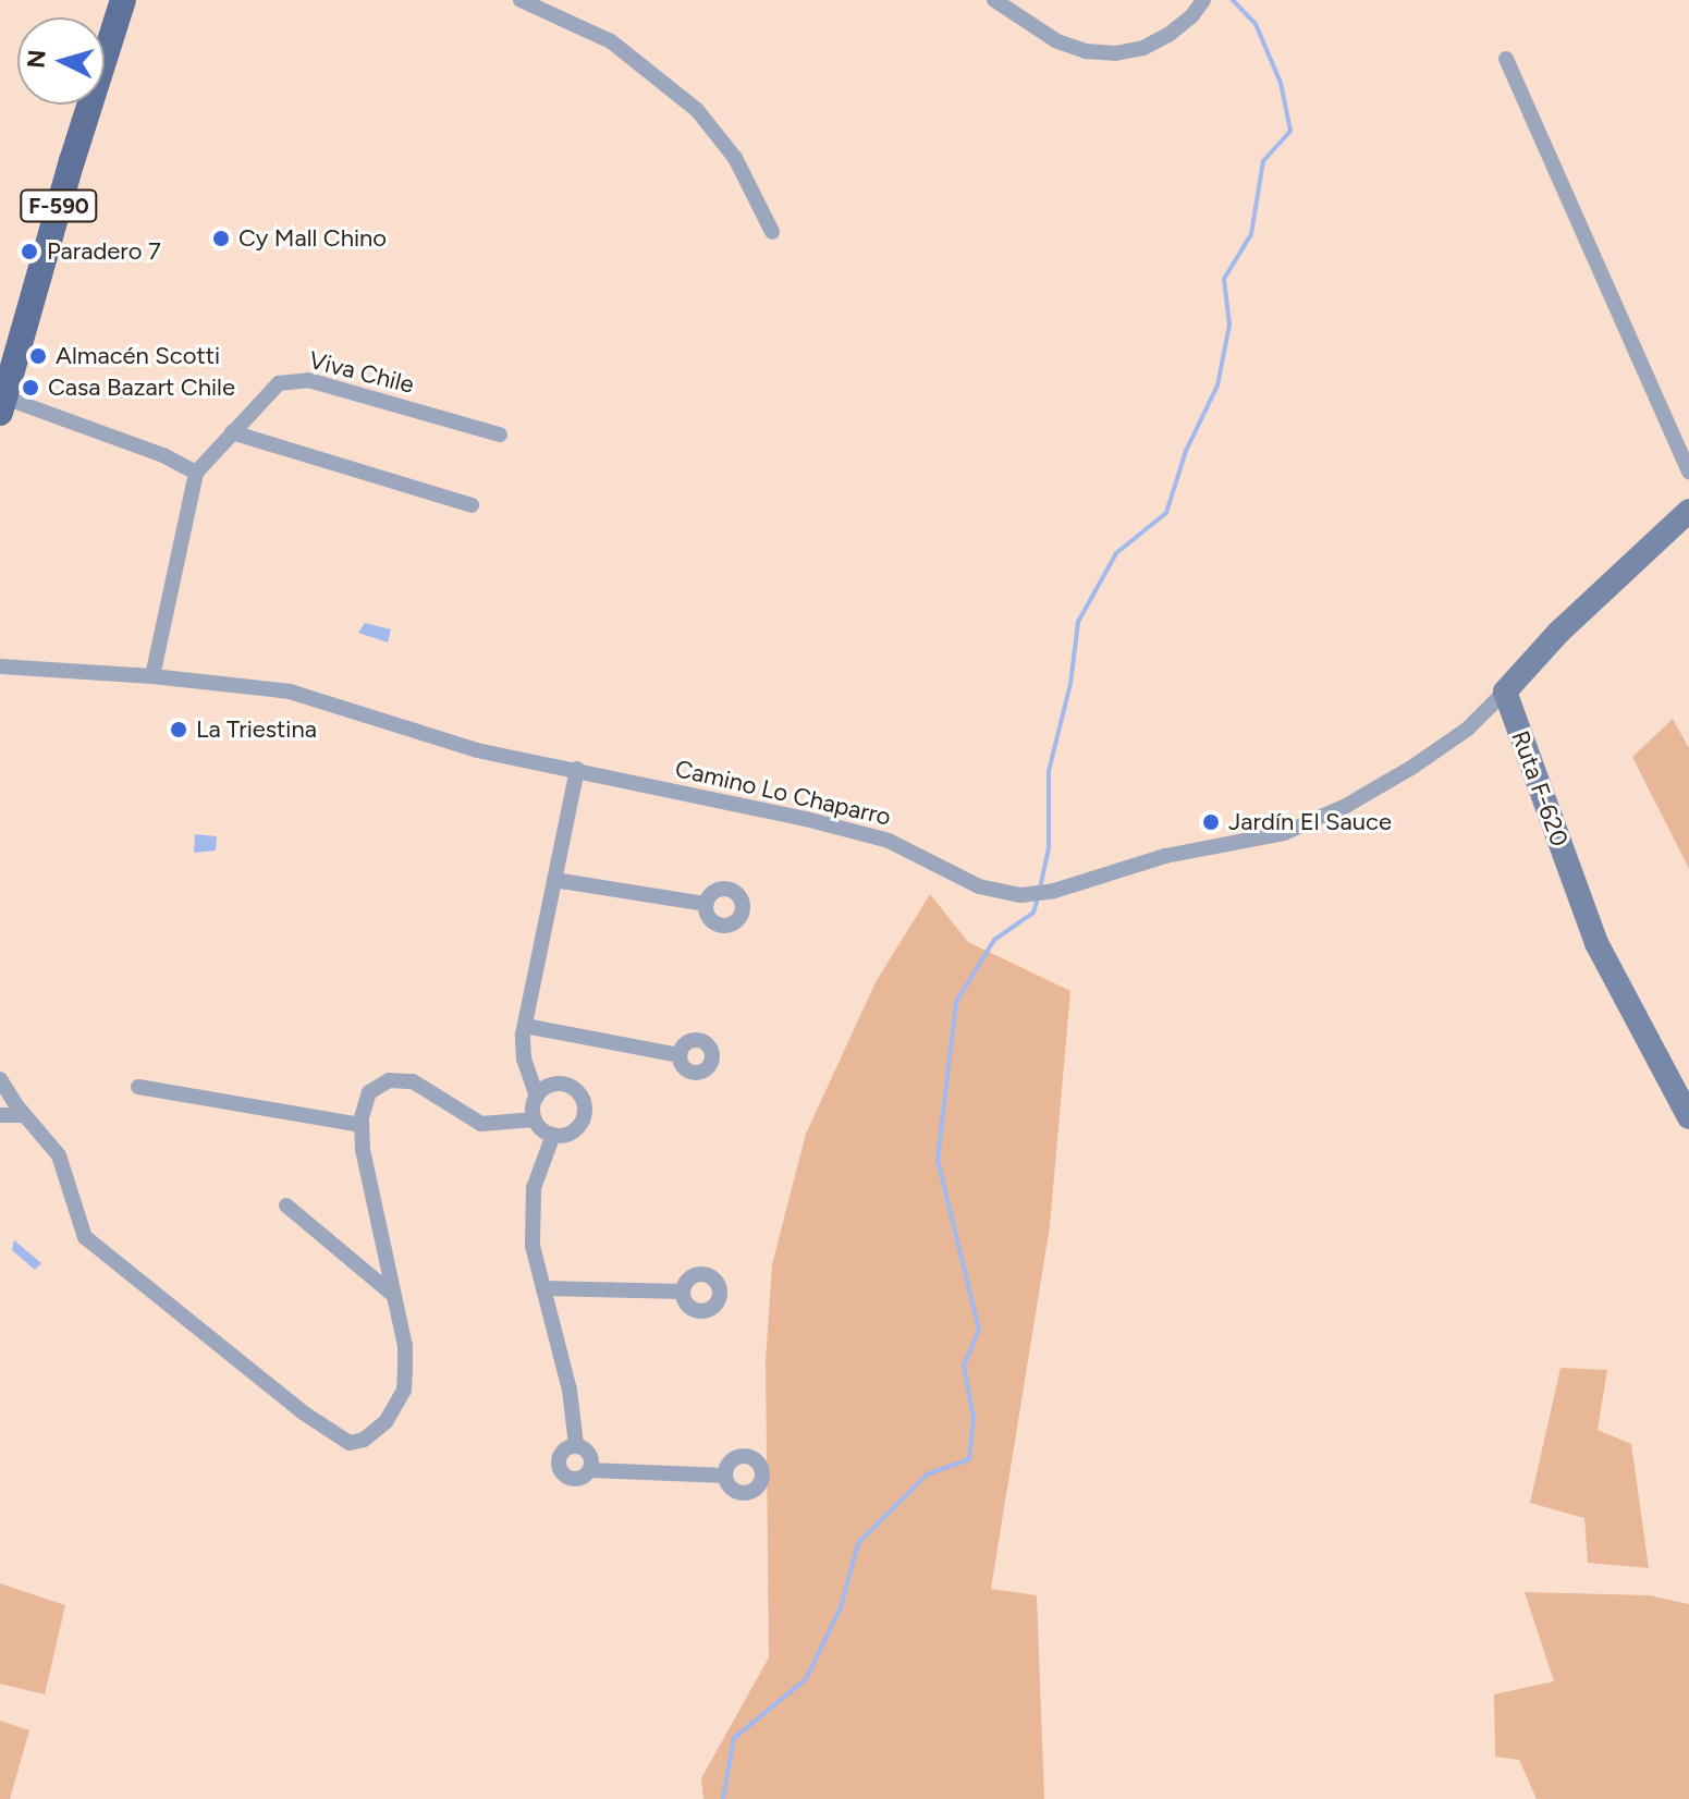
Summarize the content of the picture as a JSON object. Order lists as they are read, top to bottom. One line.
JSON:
{"streets":{"main road":["F-590"],"street":["Viva Chile","Ruta F-620","Camino Lo Chaparro"]},"crossings":[["Viva Chile","Camino Lo Chaparro"],["Ruta F-620","Camino Lo Chaparro"]],"places":["Cy Mall Chino","Paradero 7","Almacén Scotti","Casa Bazart Chile","La Triestina","Jardín El Sauce"],"north":"left"}
